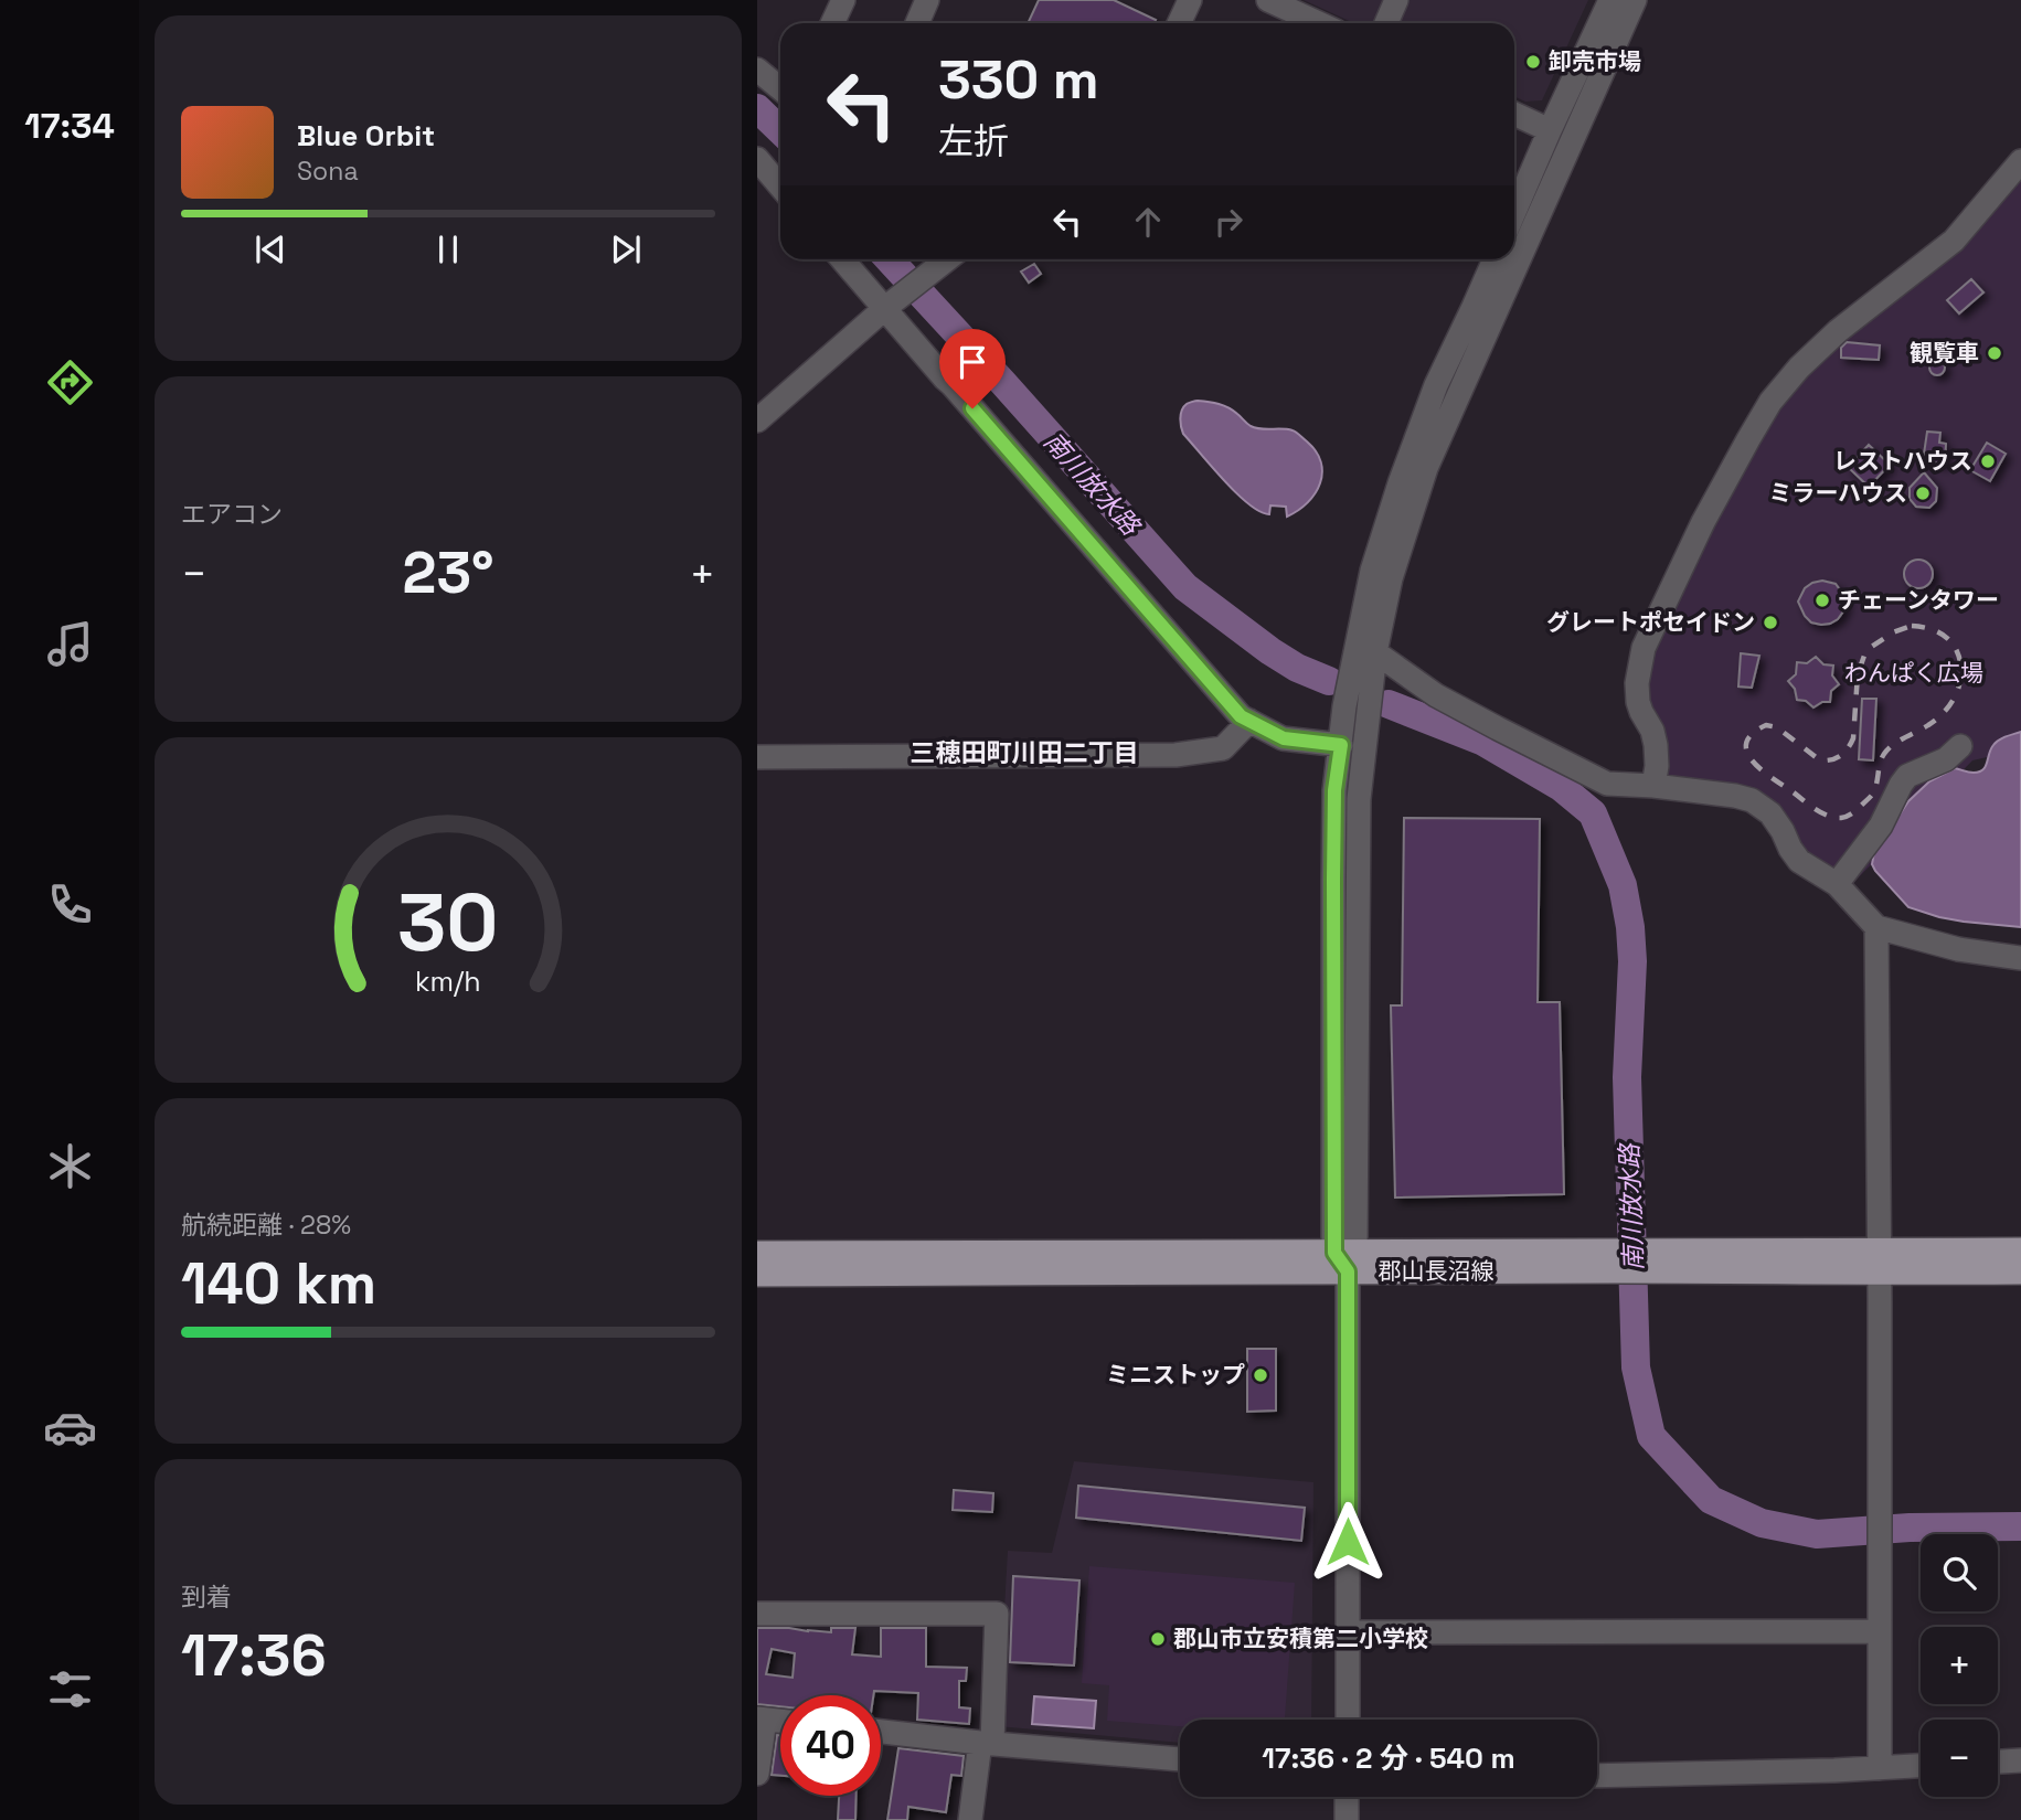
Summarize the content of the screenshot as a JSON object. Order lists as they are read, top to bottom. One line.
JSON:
{"streets":{"main road":["郡山長沼線"]},"districts":["三穂田町川田二丁目"],"water":["南川放水路"],"parks":["わんぱく広場"],"places":["卸売市場","観覧車","レストハウス","ミラーハウス","チェーンタワー","グレートポセイドン","ミニストップ","郡山市立安積第二小学校"],"page":{"tabs":"17:34","turn":["330 m","左折"],"song":["Blue Orbit","Sona"],"tile":["エアコン",["航続距離 · 28%","140 km"],["到着","17:36"]],"heat":["−","23°","+"],"map_buttons":["+","−"],"limit":"40","trip":"17:36 · 2 分 · 540 m","gauge":["30","km/h"]}}
